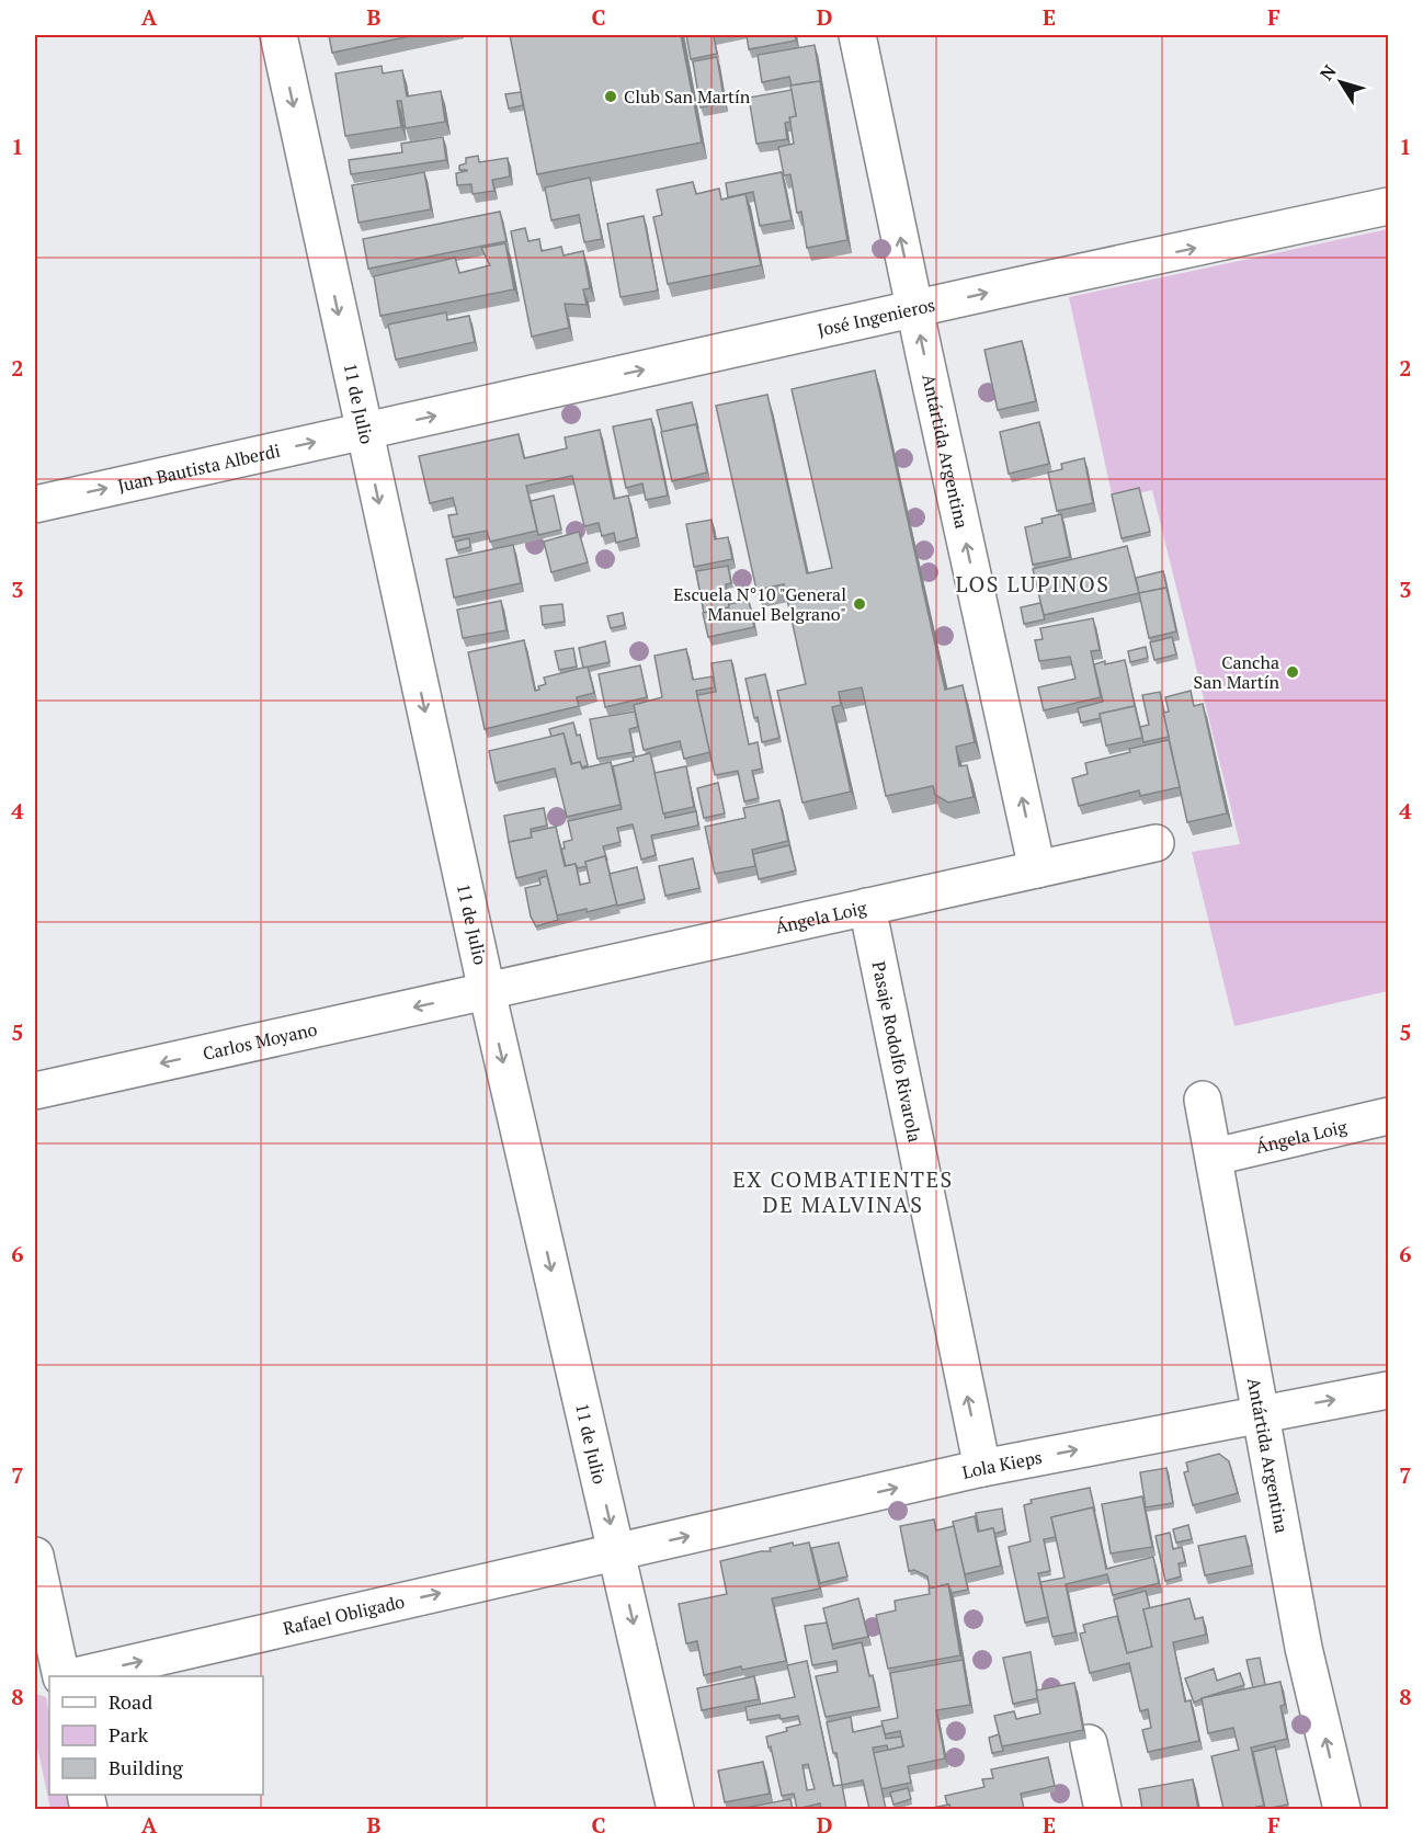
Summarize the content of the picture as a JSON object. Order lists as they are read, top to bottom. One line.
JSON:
{"streets":{"street":["José Ingenieros","11 de Julio","Antártida Argentina","Juan Bautista Alberdi","Ángela Loig","Carlos Moyano","Pasaje Rodolfo Rivarola","Lola Kieps","Rafael Obligado"]},"crossings":[["José Ingenieros","11 de Julio"],["José Ingenieros","Antártida Argentina"],["José Ingenieros","Juan Bautista Alberdi"],["11 de Julio","Juan Bautista Alberdi"],["11 de Julio","Ángela Loig"],["11 de Julio","Carlos Moyano"],["11 de Julio","Lola Kieps"],["11 de Julio","Rafael Obligado"],["Antártida Argentina","Ángela Loig"],["Antártida Argentina","Lola Kieps"],["Ángela Loig","Carlos Moyano"],["Ángela Loig","Pasaje Rodolfo Rivarola"],["Pasaje Rodolfo Rivarola","Lola Kieps"],["Lola Kieps","Rafael Obligado"]],"one_way":["José Ingenieros","11 de Julio","Antártida Argentina","Juan Bautista Alberdi","Carlos Moyano","Pasaje Rodolfo Rivarola","Lola Kieps","Rafael Obligado"],"districts":["LOS LUPINOS","EX COMBATIENTES DE MALVINAS"],"places":["Club San Martín","Escuela N°10 \"General Manuel Belgrano\"","Cancha San Martín"],"legend":["Road","Park","Building"],"north":"top left","grid":{"columns":["A","B","C","D","E","F"],"rows":["1","2","3","4","5","6","7","8"]}}
